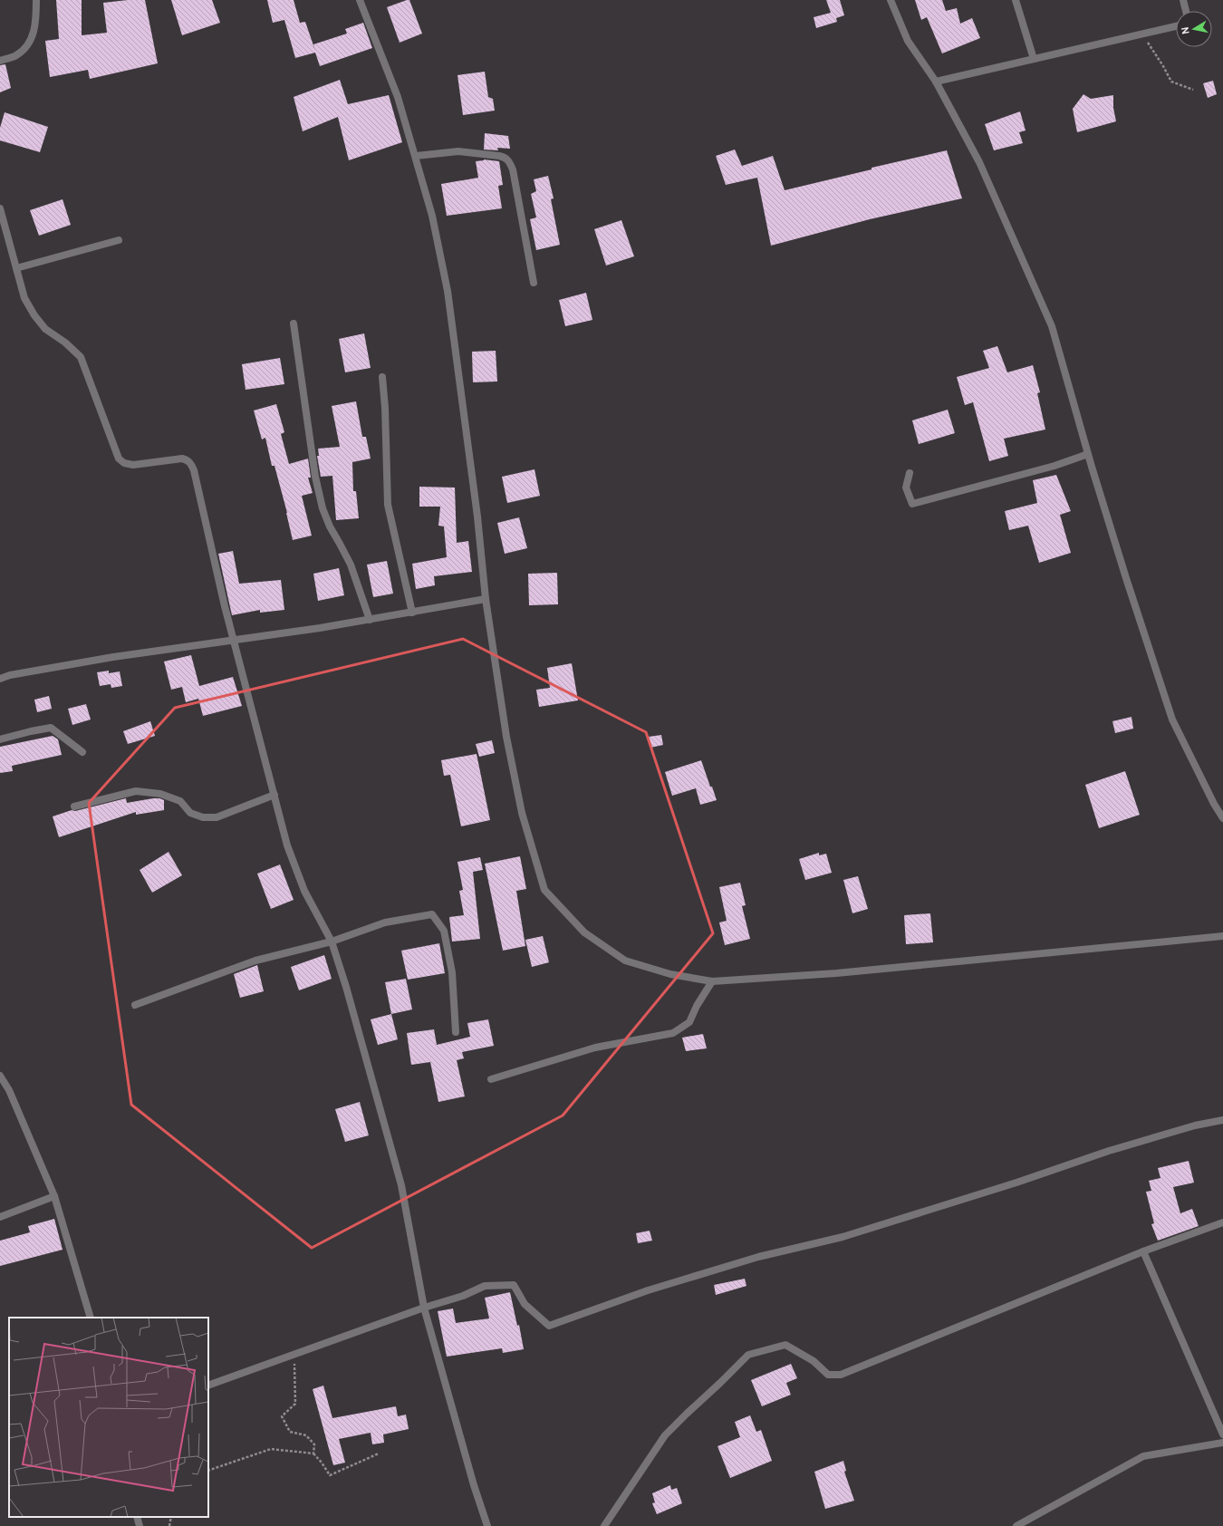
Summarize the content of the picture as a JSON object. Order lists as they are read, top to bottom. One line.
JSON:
{"north":"left"}
